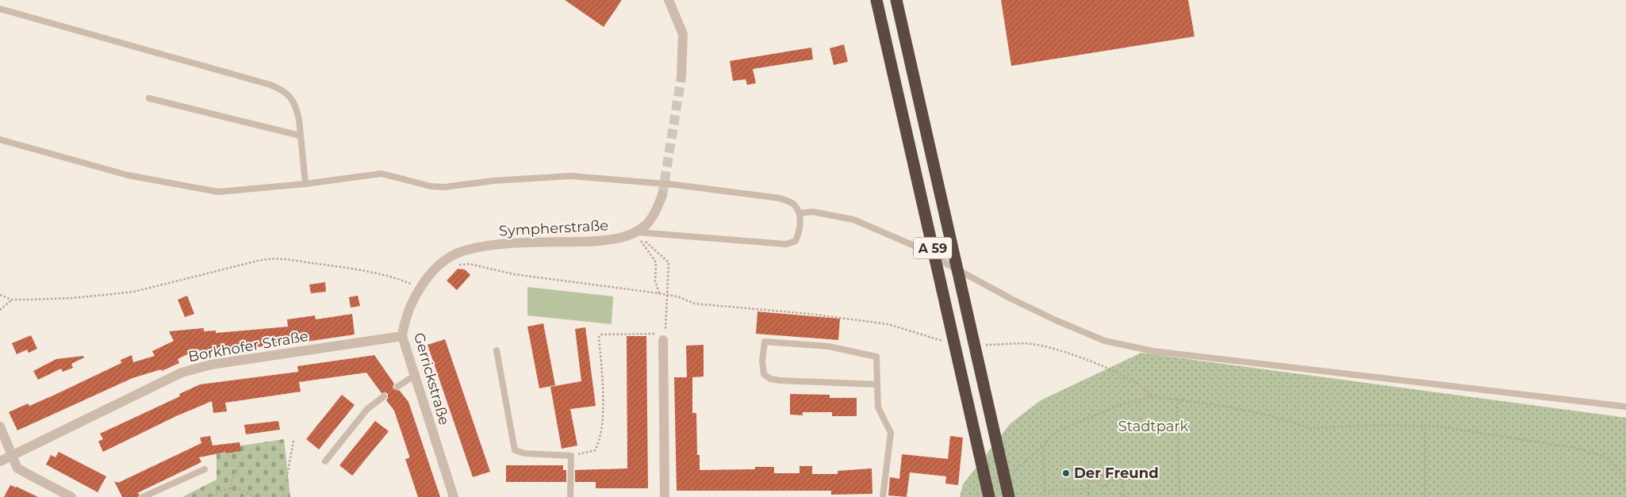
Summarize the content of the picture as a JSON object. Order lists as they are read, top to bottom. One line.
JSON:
{"streets":{"highway":["A 59"],"street":["Sympherstraße","Borkhofer Straße","Gerrickstraße"]},"crossings":[["Sympherstraße","Gerrickstraße"],["Borkhofer Straße","Gerrickstraße"]],"parks":["Stadtpark"],"places":["Der Freund"]}
